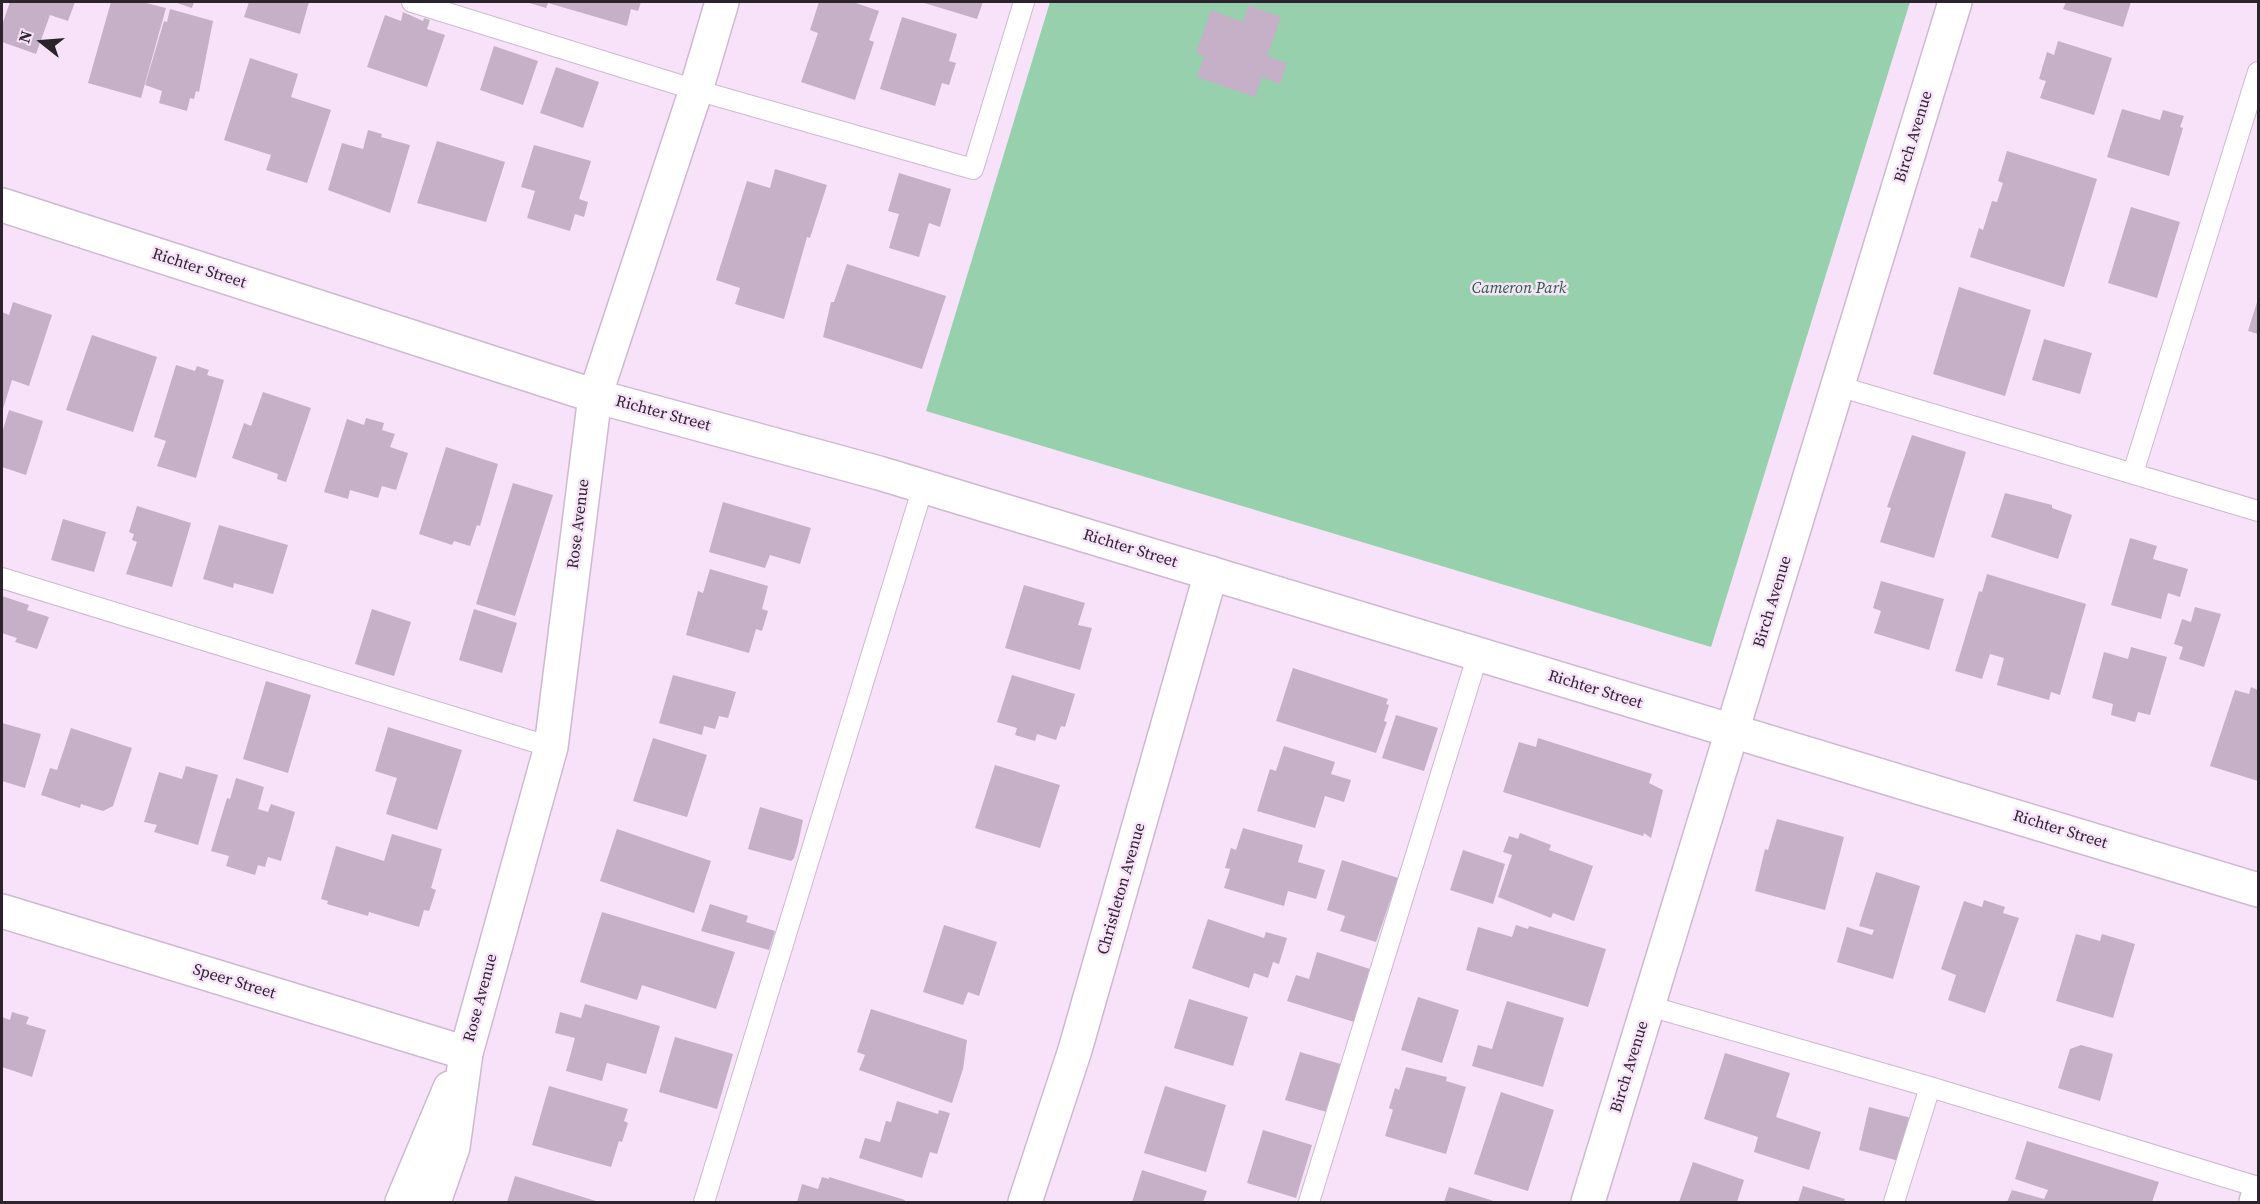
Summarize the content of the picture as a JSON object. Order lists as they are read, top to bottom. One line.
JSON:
{"streets":{"street":["Birch Avenue","Richter Street","Rose Avenue","Christleton Avenue","Speer Street"]},"crossings":[["Birch Avenue","Richter Street"],["Richter Street","Rose Avenue"],["Richter Street","Christleton Avenue"],["Rose Avenue","Speer Street"]],"parks":["Cameron Park"],"north":"left"}
